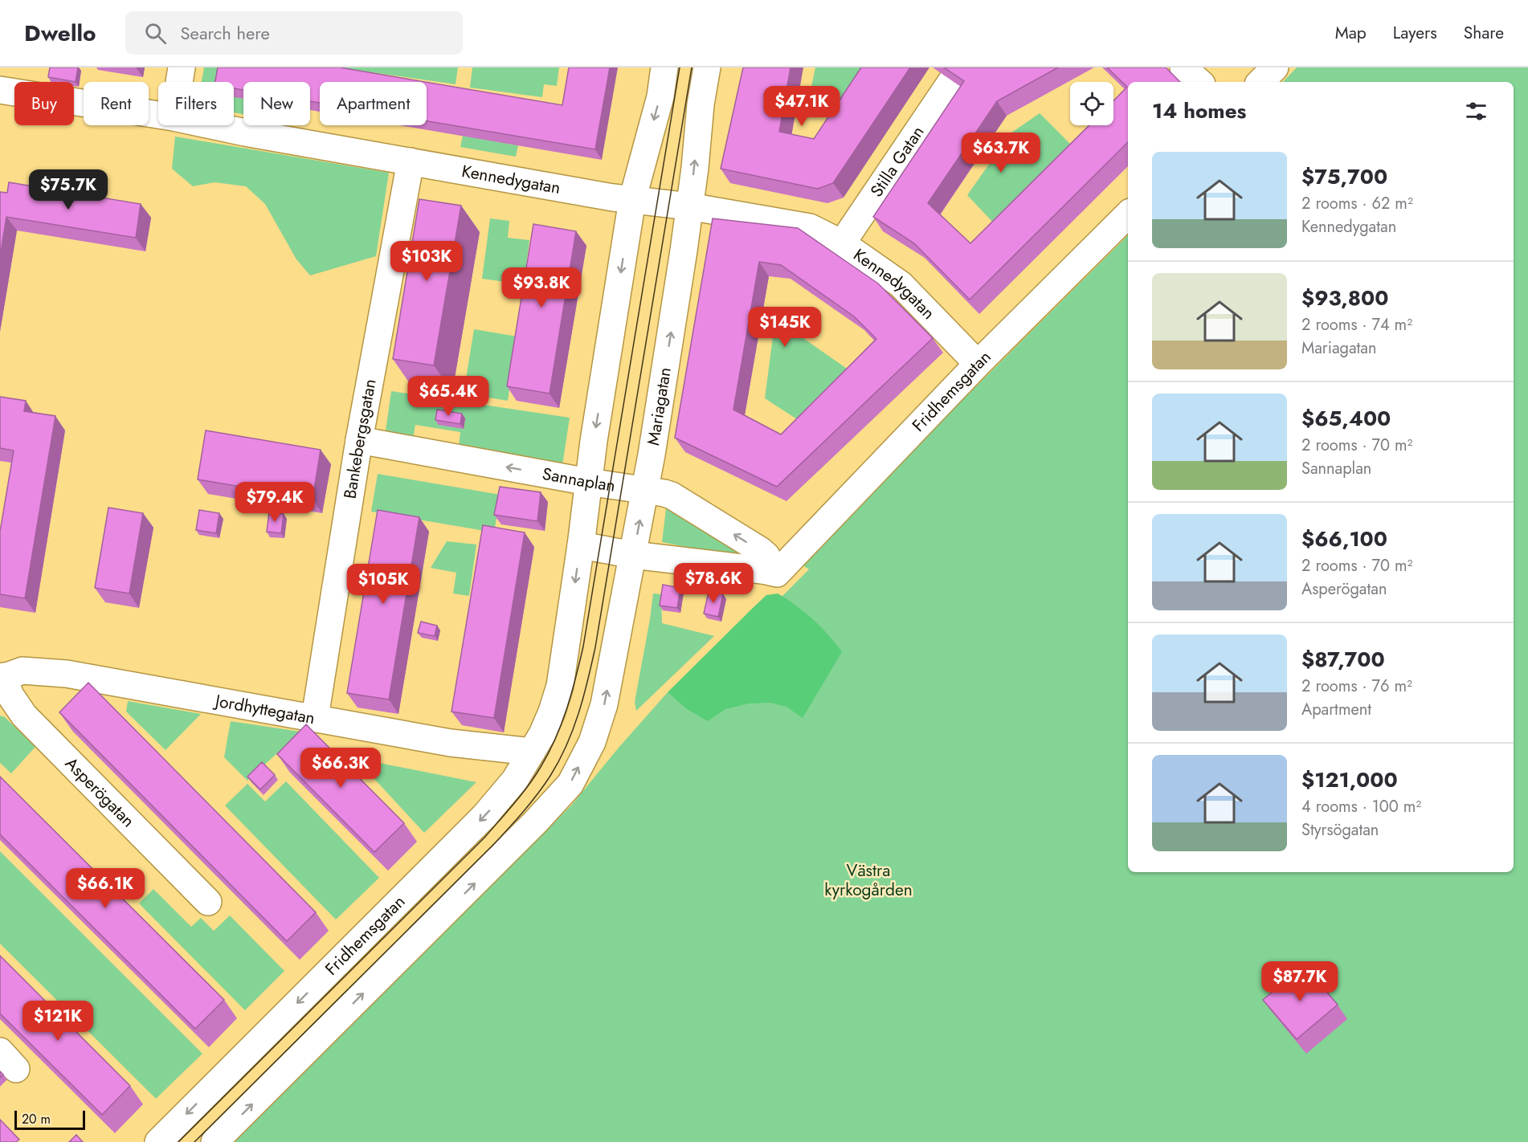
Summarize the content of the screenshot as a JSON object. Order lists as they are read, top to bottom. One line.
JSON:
{"streets":{"street":["Stilla Gatan","Kennedygatan","Fridhemsgatan","Mariagatan","Bankebergsgatan","Sannaplan","Jordhyttegatan","Asperögatan"]},"crossings":[["Stilla Gatan","Kennedygatan"],["Kennedygatan","Fridhemsgatan"],["Kennedygatan","Mariagatan"],["Kennedygatan","Bankebergsgatan"],["Fridhemsgatan","Sannaplan"],["Fridhemsgatan","Jordhyttegatan"],["Mariagatan","Sannaplan"],["Bankebergsgatan","Sannaplan"],["Bankebergsgatan","Jordhyttegatan"],["Jordhyttegatan","Asperögatan"]],"one_way":["Fridhemsgatan"],"parks":["Västra kyrkogården"],"scale_bar":"20 m","page":{"header":"Dwello","search":"Search here","nav":["Map","Layers","Share"],"chip":["Buy","Rent","Filters","New","Apartment"],"heading":"14 homes","price":["$47.1K","$63.7K","$75.7K","$103K","$93.8K","$145K","$65.4K","$79.4K","$78.6K","$105K","$66.3K","$66.1K","$87.7K","$121K"],"list":[{"name":"$75,700","note":"2 rooms · 62 m² · Kennedygatan"},{"name":"$93,800","note":"2 rooms · 74 m² · Mariagatan"},{"name":"$65,400","note":"2 rooms · 70 m² · Sannaplan"},{"name":"$66,100","note":"2 rooms · 70 m² · Asperögatan"},{"name":"$87,700","note":"2 rooms · 76 m² · Apartment"},{"name":"$121,000","note":"4 rooms · 100 m² · Styrsögatan"}],"scale":"20 m"}}
